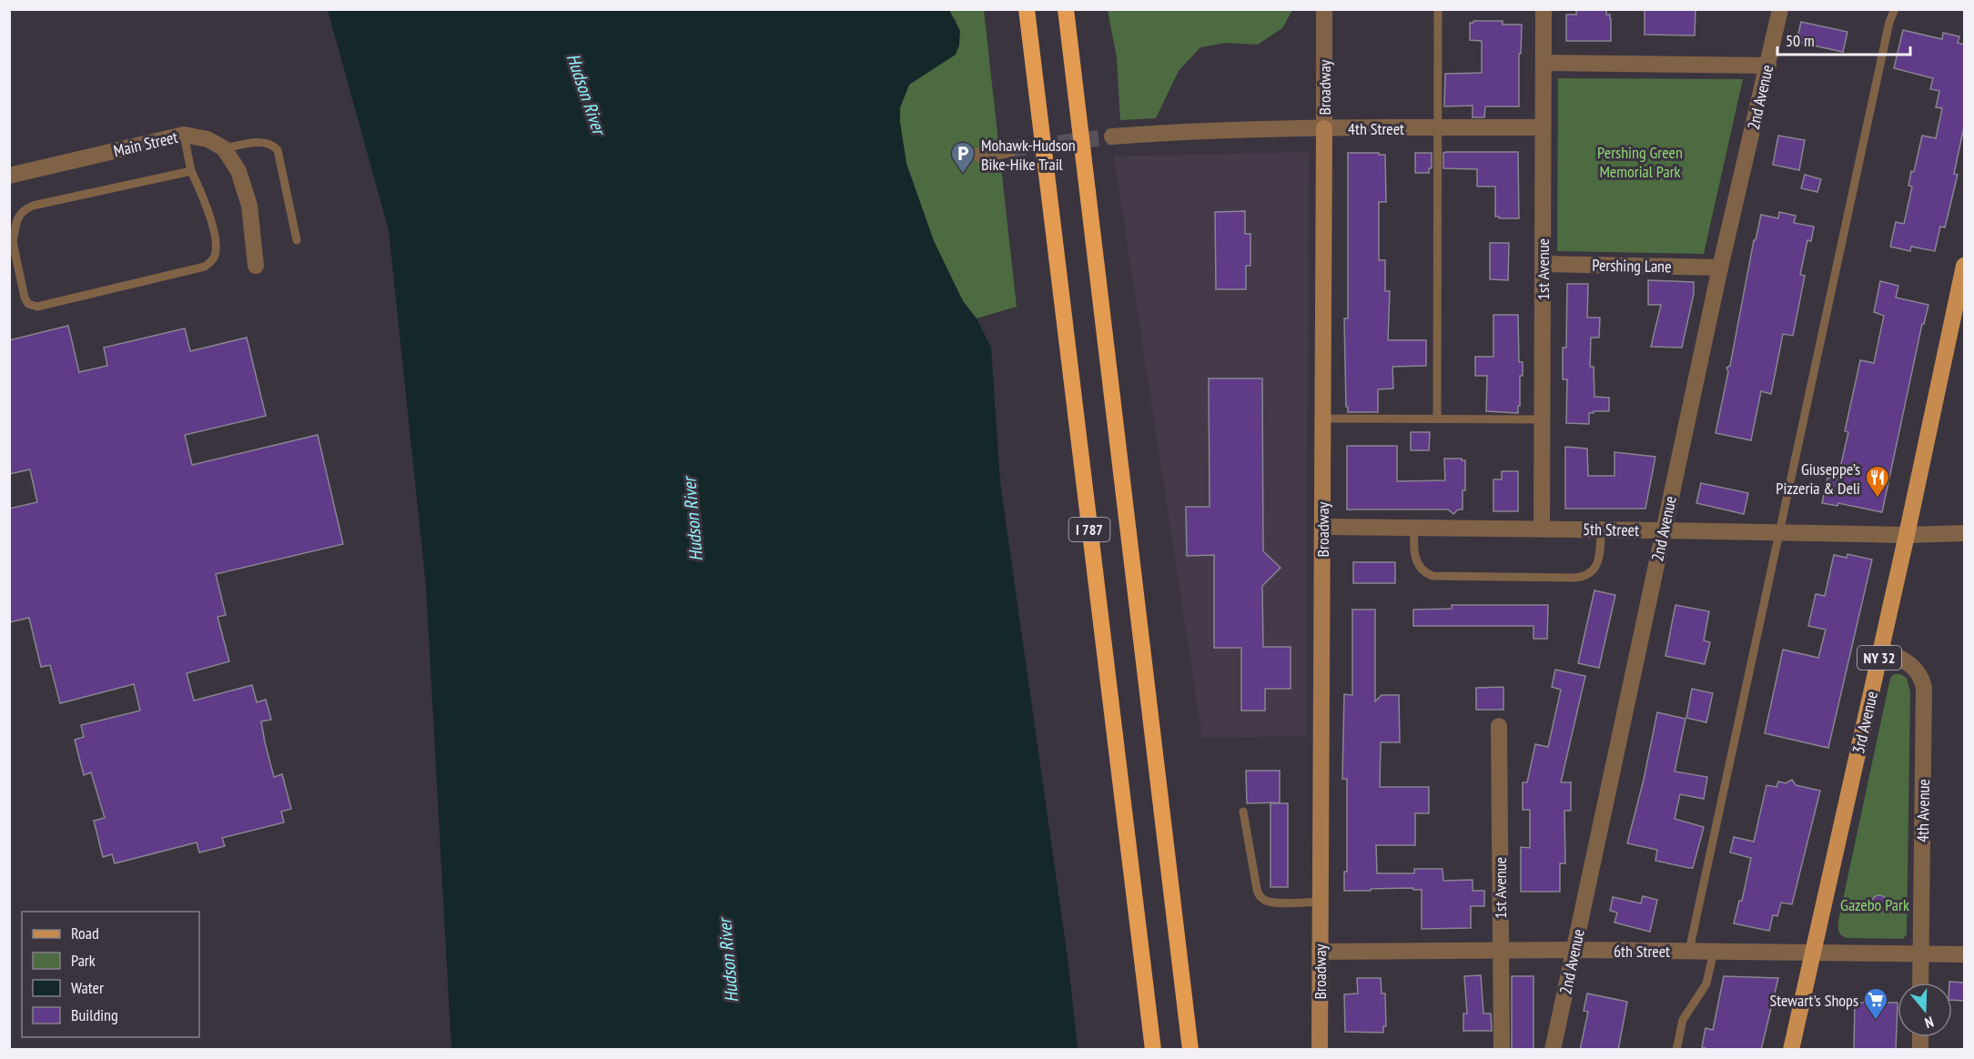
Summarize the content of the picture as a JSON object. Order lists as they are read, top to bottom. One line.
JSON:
{"streets":{"highway":["I 787"],"main road":["NY 32","3rd Avenue"],"street":["Broadway","2nd Avenue","4th Street","Main Street","Pershing Lane","1st Avenue","5th Street","4th Avenue","6th Street"]},"crossings":[["Broadway","4th Street"],["Broadway","5th Street"],["Broadway","6th Street"],["2nd Avenue","Pershing Lane"],["2nd Avenue","5th Street"],["2nd Avenue","6th Street"],["4th Street","1st Avenue"],["Pershing Lane","1st Avenue"],["1st Avenue","5th Street"],["1st Avenue","6th Street"],["5th Street","3rd Avenue"],["3rd Avenue","4th Avenue"],["3rd Avenue","6th Street"],["4th Avenue","6th Street"]],"water":["Hudson River"],"parks":["Pershing Green Memorial Park","Gazebo Park"],"places":{"parking":["Mohawk-Hudson Bike-Hike Trail"],"restaurant":["Giuseppe’s Pizzeria & Deli"],"supermarket":["Stewart's Shops"]},"legend":["Road","Park","Water","Building"],"scale_bar":"50 m","north":"bottom"}
